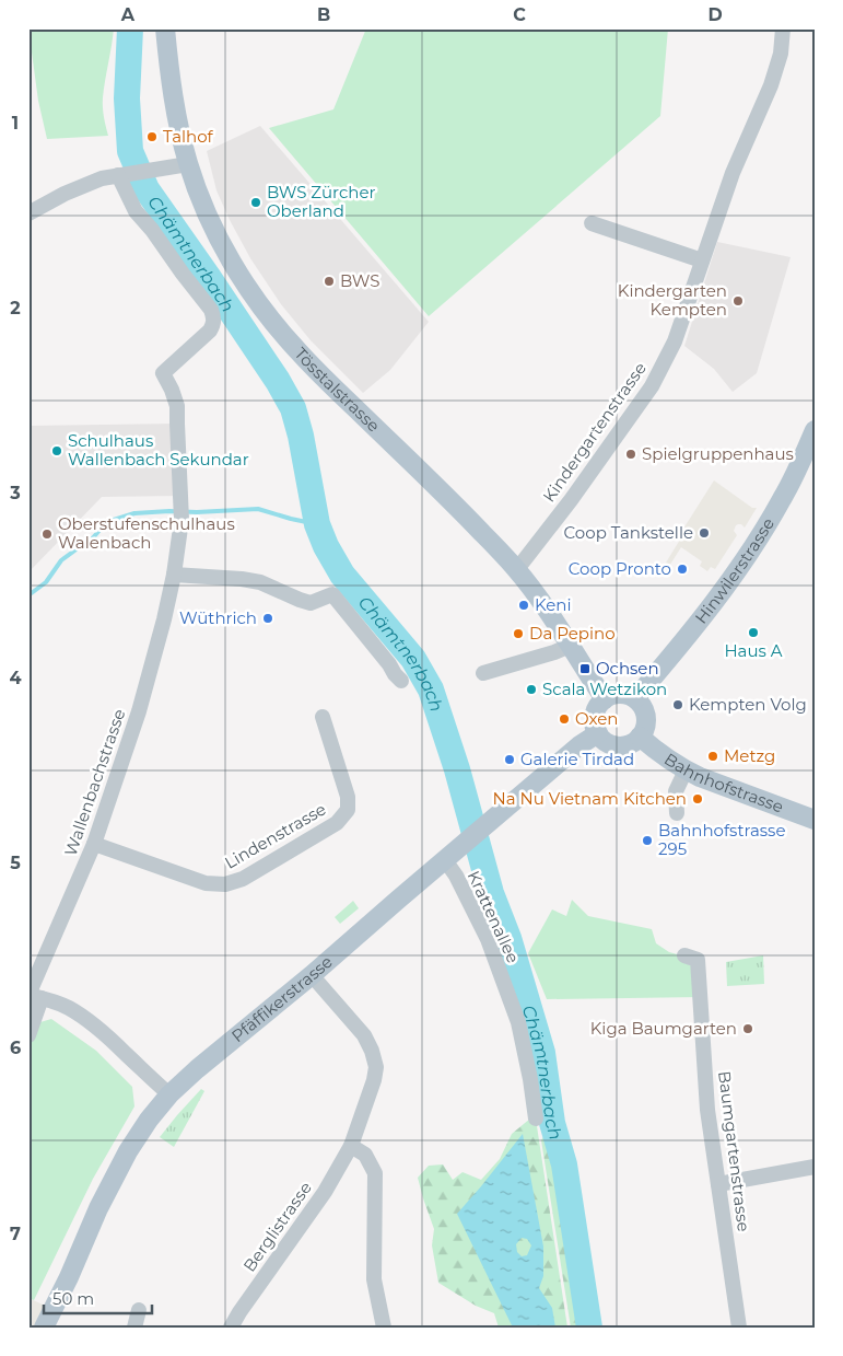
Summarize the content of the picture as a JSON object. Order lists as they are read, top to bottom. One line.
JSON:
{"streets":{"main road":["Tösstalstrasse","Hinwilerstrasse","Bahnhofstrasse","Pfäffikerstrasse"],"street":["Kindergartenstrasse","Wallenbachstrasse","Lindenstrasse","Krattenallee","Baumgartenstrasse","Berglistrasse"]},"crossings":[["Tösstalstrasse","Kindergartenstrasse"],["Tösstalstrasse","Hinwilerstrasse"],["Tösstalstrasse","Bahnhofstrasse"],["Tösstalstrasse","Pfäffikerstrasse"],["Hinwilerstrasse","Bahnhofstrasse"],["Hinwilerstrasse","Pfäffikerstrasse"],["Bahnhofstrasse","Pfäffikerstrasse"],["Wallenbachstrasse","Lindenstrasse"],["Krattenallee","Pfäffikerstrasse"],["Pfäffikerstrasse","Berglistrasse"]],"water":["Chämtnerbach"],"places":{"other":["Talhof","BWS Zürcher Oberland","BWS","Kindergarten Kempten","Schulhaus Wallenbach Sekundar","Spielgruppenhaus","Coop Tankstelle","Oberstufenschulhaus Walenbach","Coop Pronto","Keni","Wüthrich","Haus A","Da Pepino","Scala Wetzikon","Kempten Volg","Oxen","Metzg","Galerie Tirdad","Na Nu Vietnam Kitchen","Bahnhofstrasse 295","Kiga Baumgarten"],"transit":["Ochsen"]},"scale_bar":"50 m","grid":{"columns":["A","B","C","D"],"rows":["1","2","3","4","5","6","7"]}}
